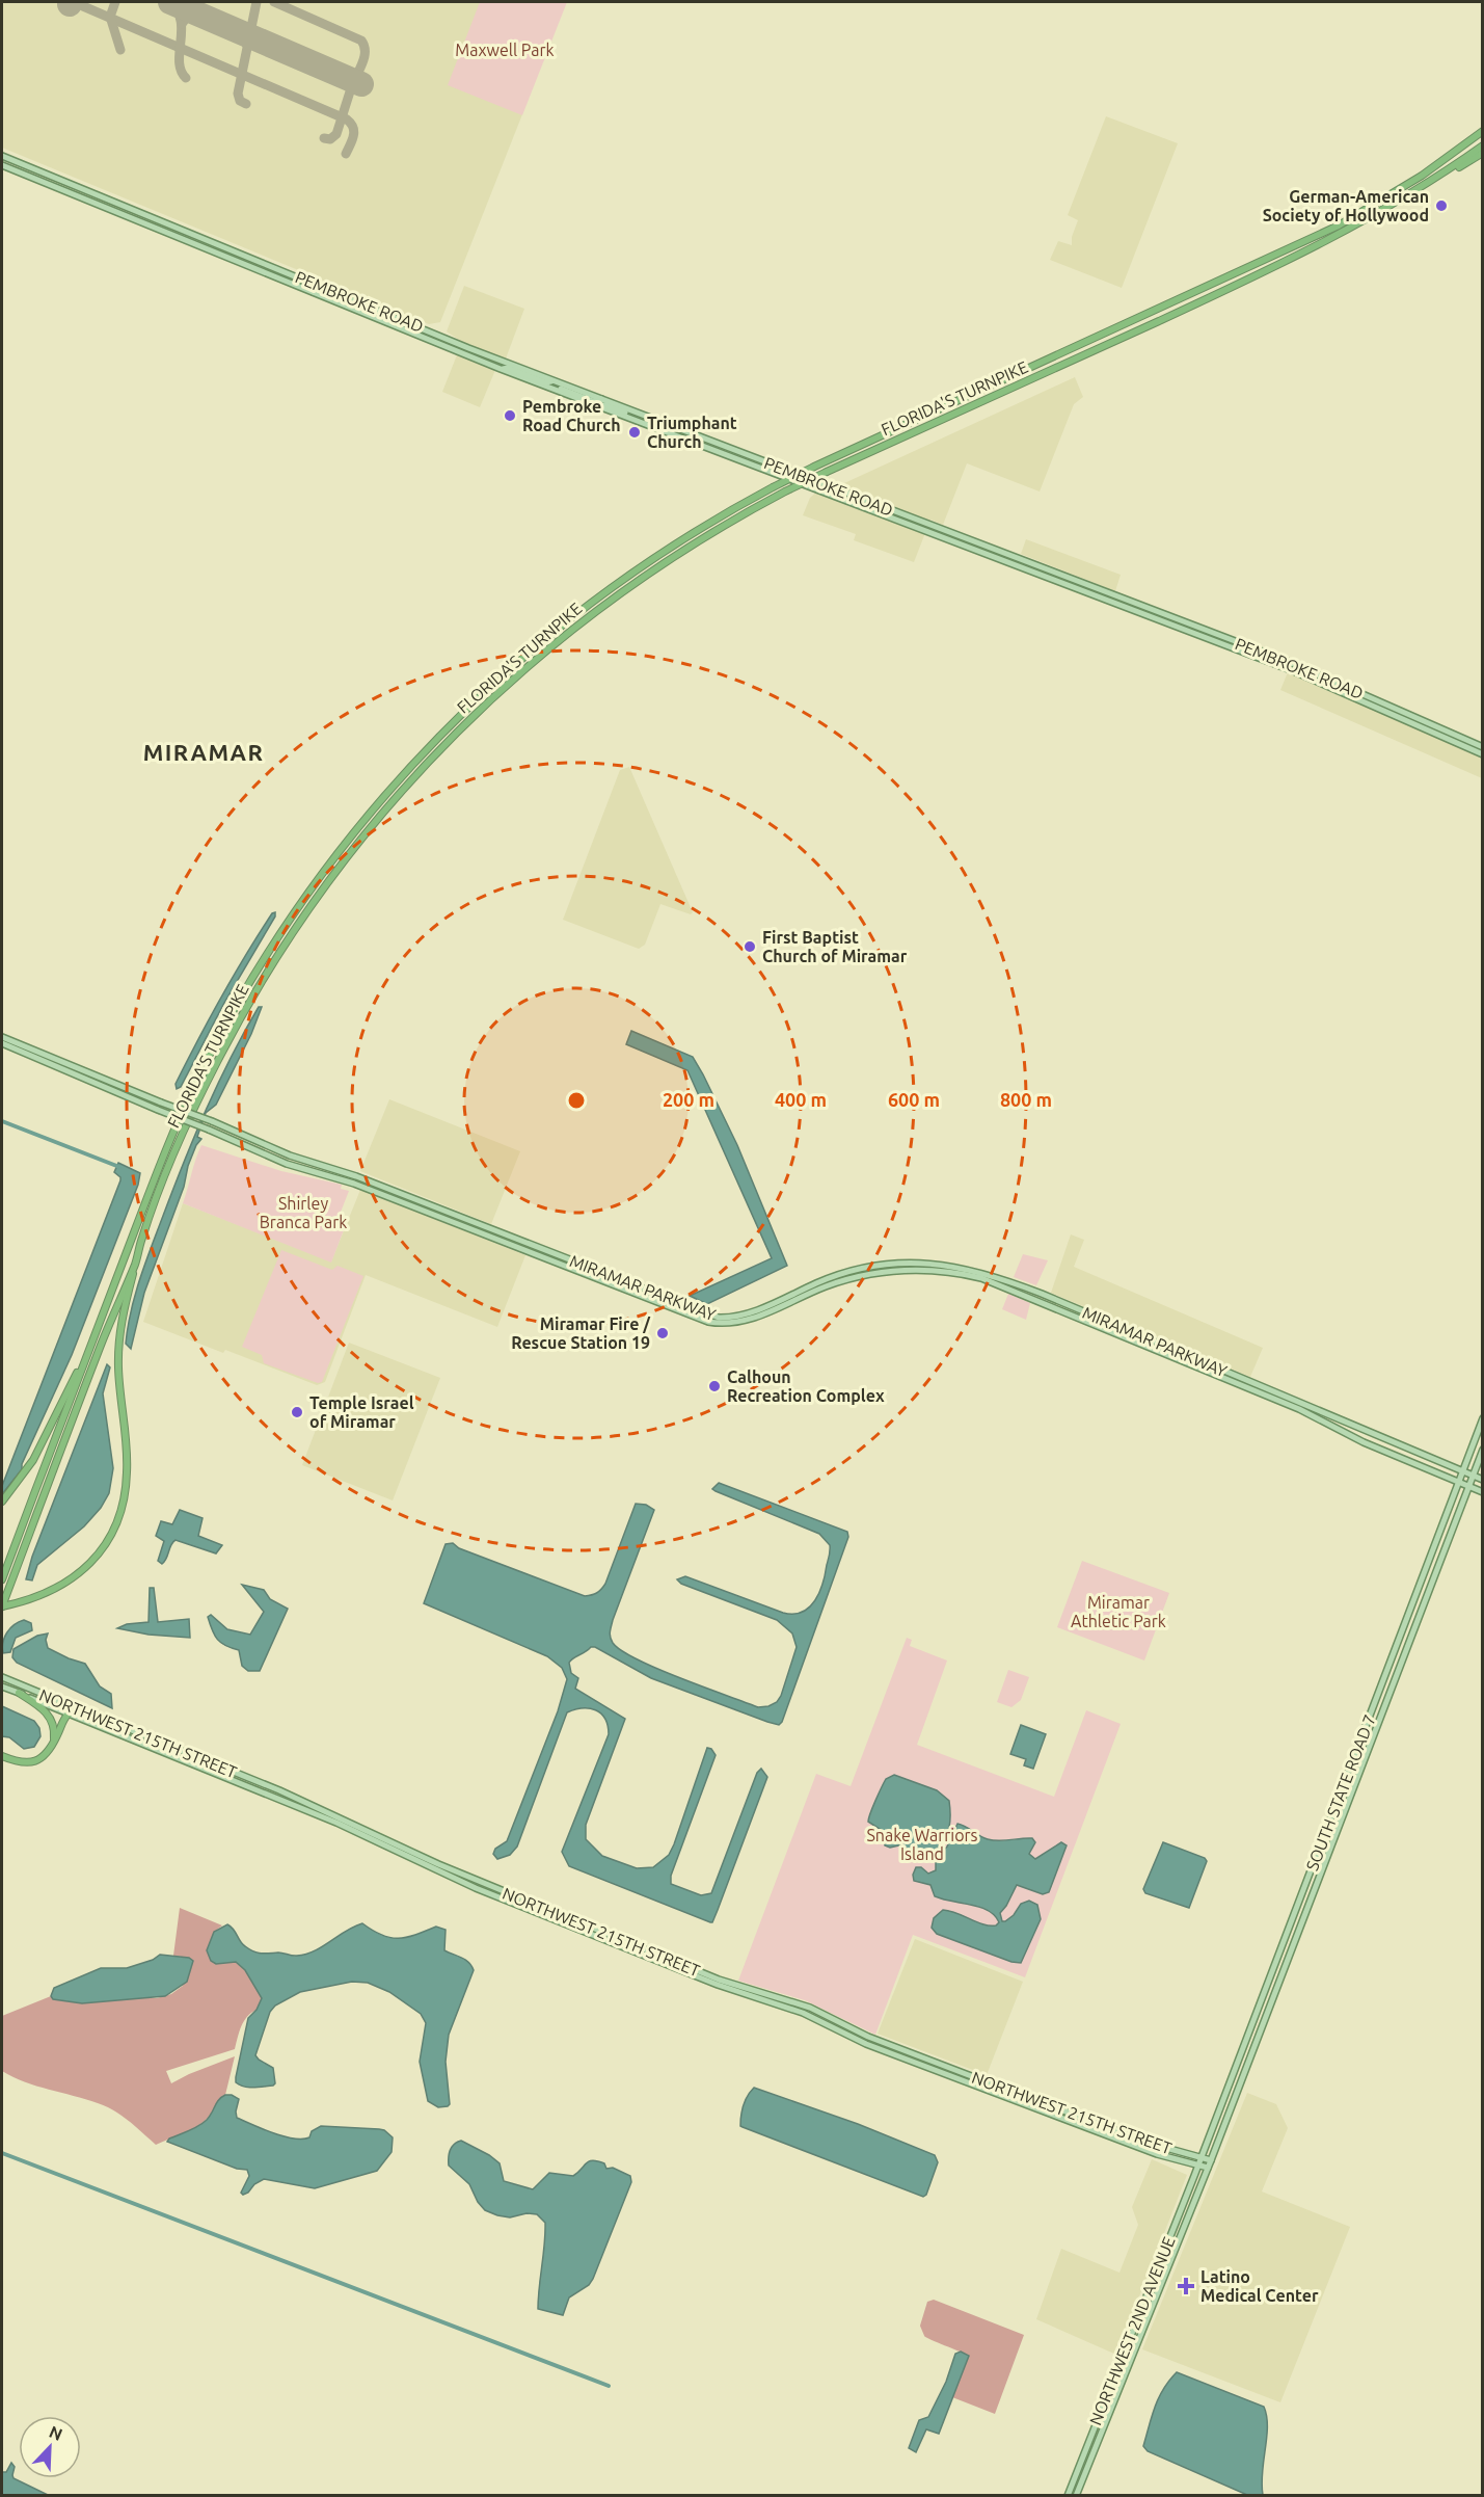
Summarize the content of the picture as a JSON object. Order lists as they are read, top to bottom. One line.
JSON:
{"streets":{"highway":["FLORIDA'S TURNPIKE"],"main road":["PEMBROKE ROAD","MIRAMAR PARKWAY","NORTHWEST 215TH STREET","SOUTH STATE ROAD 7","NORTHWEST 2ND AVENUE"]},"crossings":[["MIRAMAR PARKWAY","SOUTH STATE ROAD 7"],["NORTHWEST 215TH STREET","SOUTH STATE ROAD 7"],["NORTHWEST 215TH STREET","NORTHWEST 2ND AVENUE"],["SOUTH STATE ROAD 7","NORTHWEST 2ND AVENUE"]],"districts":["MIRAMAR"],"parks":["Maxwell Park","Shirley Branca Park","Miramar Athletic Park","Snake Warriors Island"],"places":{"other":["German-American Society of Hollywood","Pembroke Road Church","Triumphant Church","First Baptist Church of Miramar","Miramar Fire / Rescue Station 19","Calhoun Recreation Complex","Temple Israel of Miramar"],"health":["Latino Medical Center"]},"north":"top right","rings":["200 m","400 m","600 m","800 m"]}
